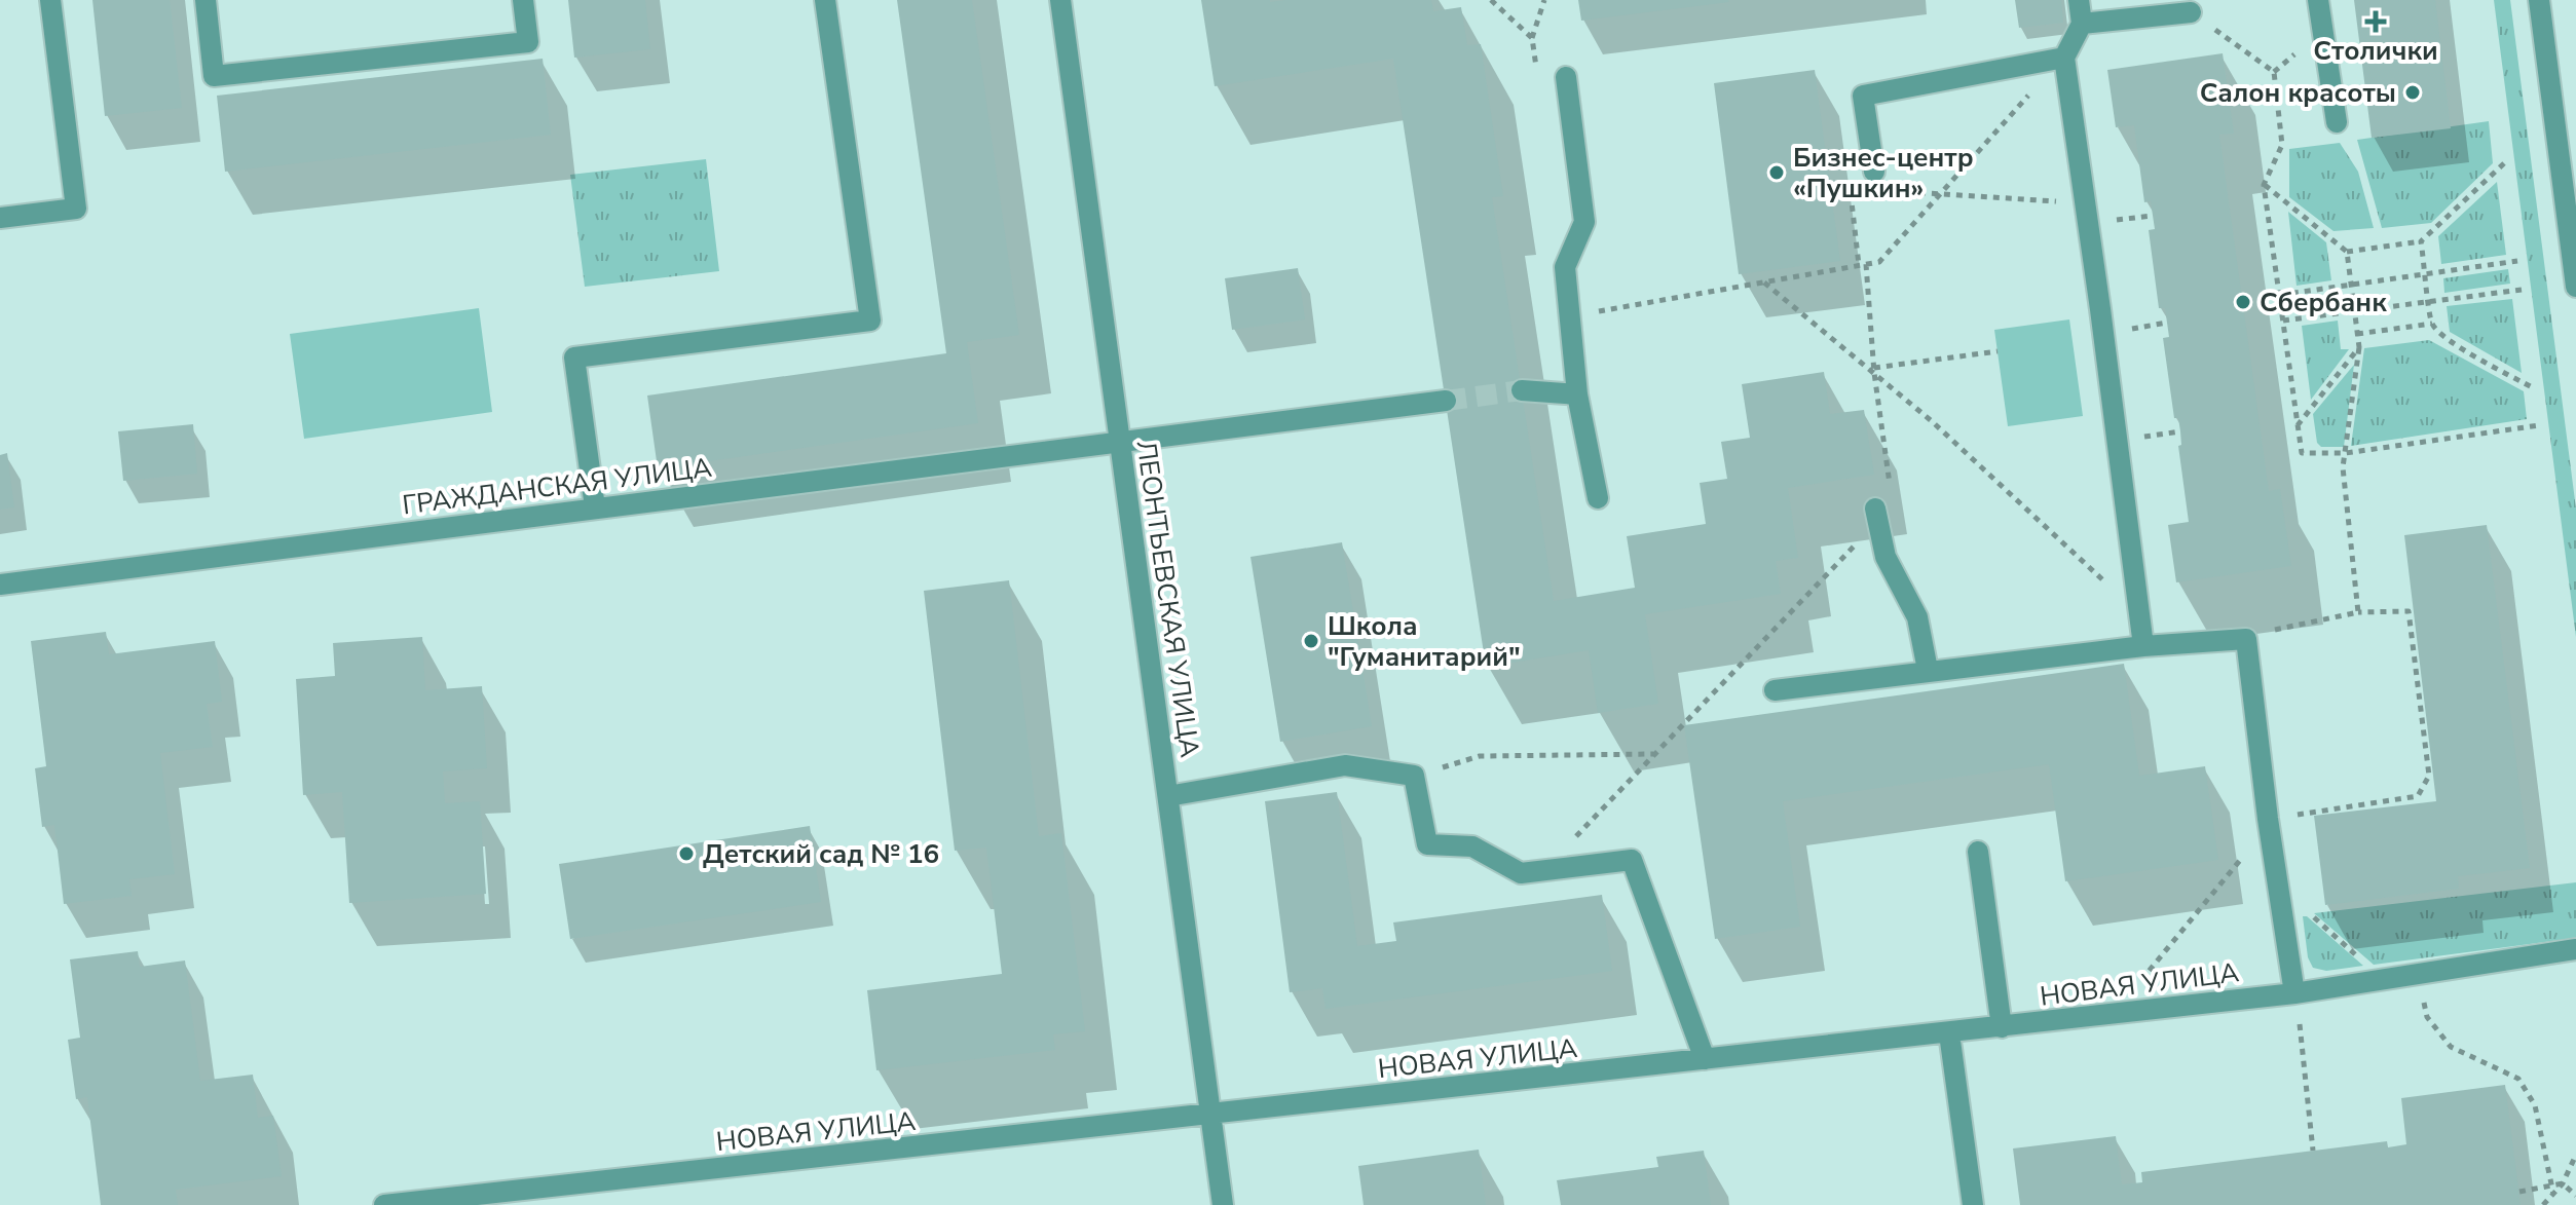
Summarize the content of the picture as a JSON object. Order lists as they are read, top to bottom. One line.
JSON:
{"streets":{"street":["ГРАЖДАНСКАЯ УЛИЦА","ЛЕОНТЬЕВСКАЯ УЛИЦА","НОВАЯ УЛИЦА"]},"crossings":[["ГРАЖДАНСКАЯ УЛИЦА","ЛЕОНТЬЕВСКАЯ УЛИЦА"],["ЛЕОНТЬЕВСКАЯ УЛИЦА","НОВАЯ УЛИЦА"]],"places":{"health":["Столички"],"other":["Салон красоты","Бизнес-центр «Пушкин»","Сбербанк","Школа \"Гуманитарий\"","Детский сад № 16"]}}
